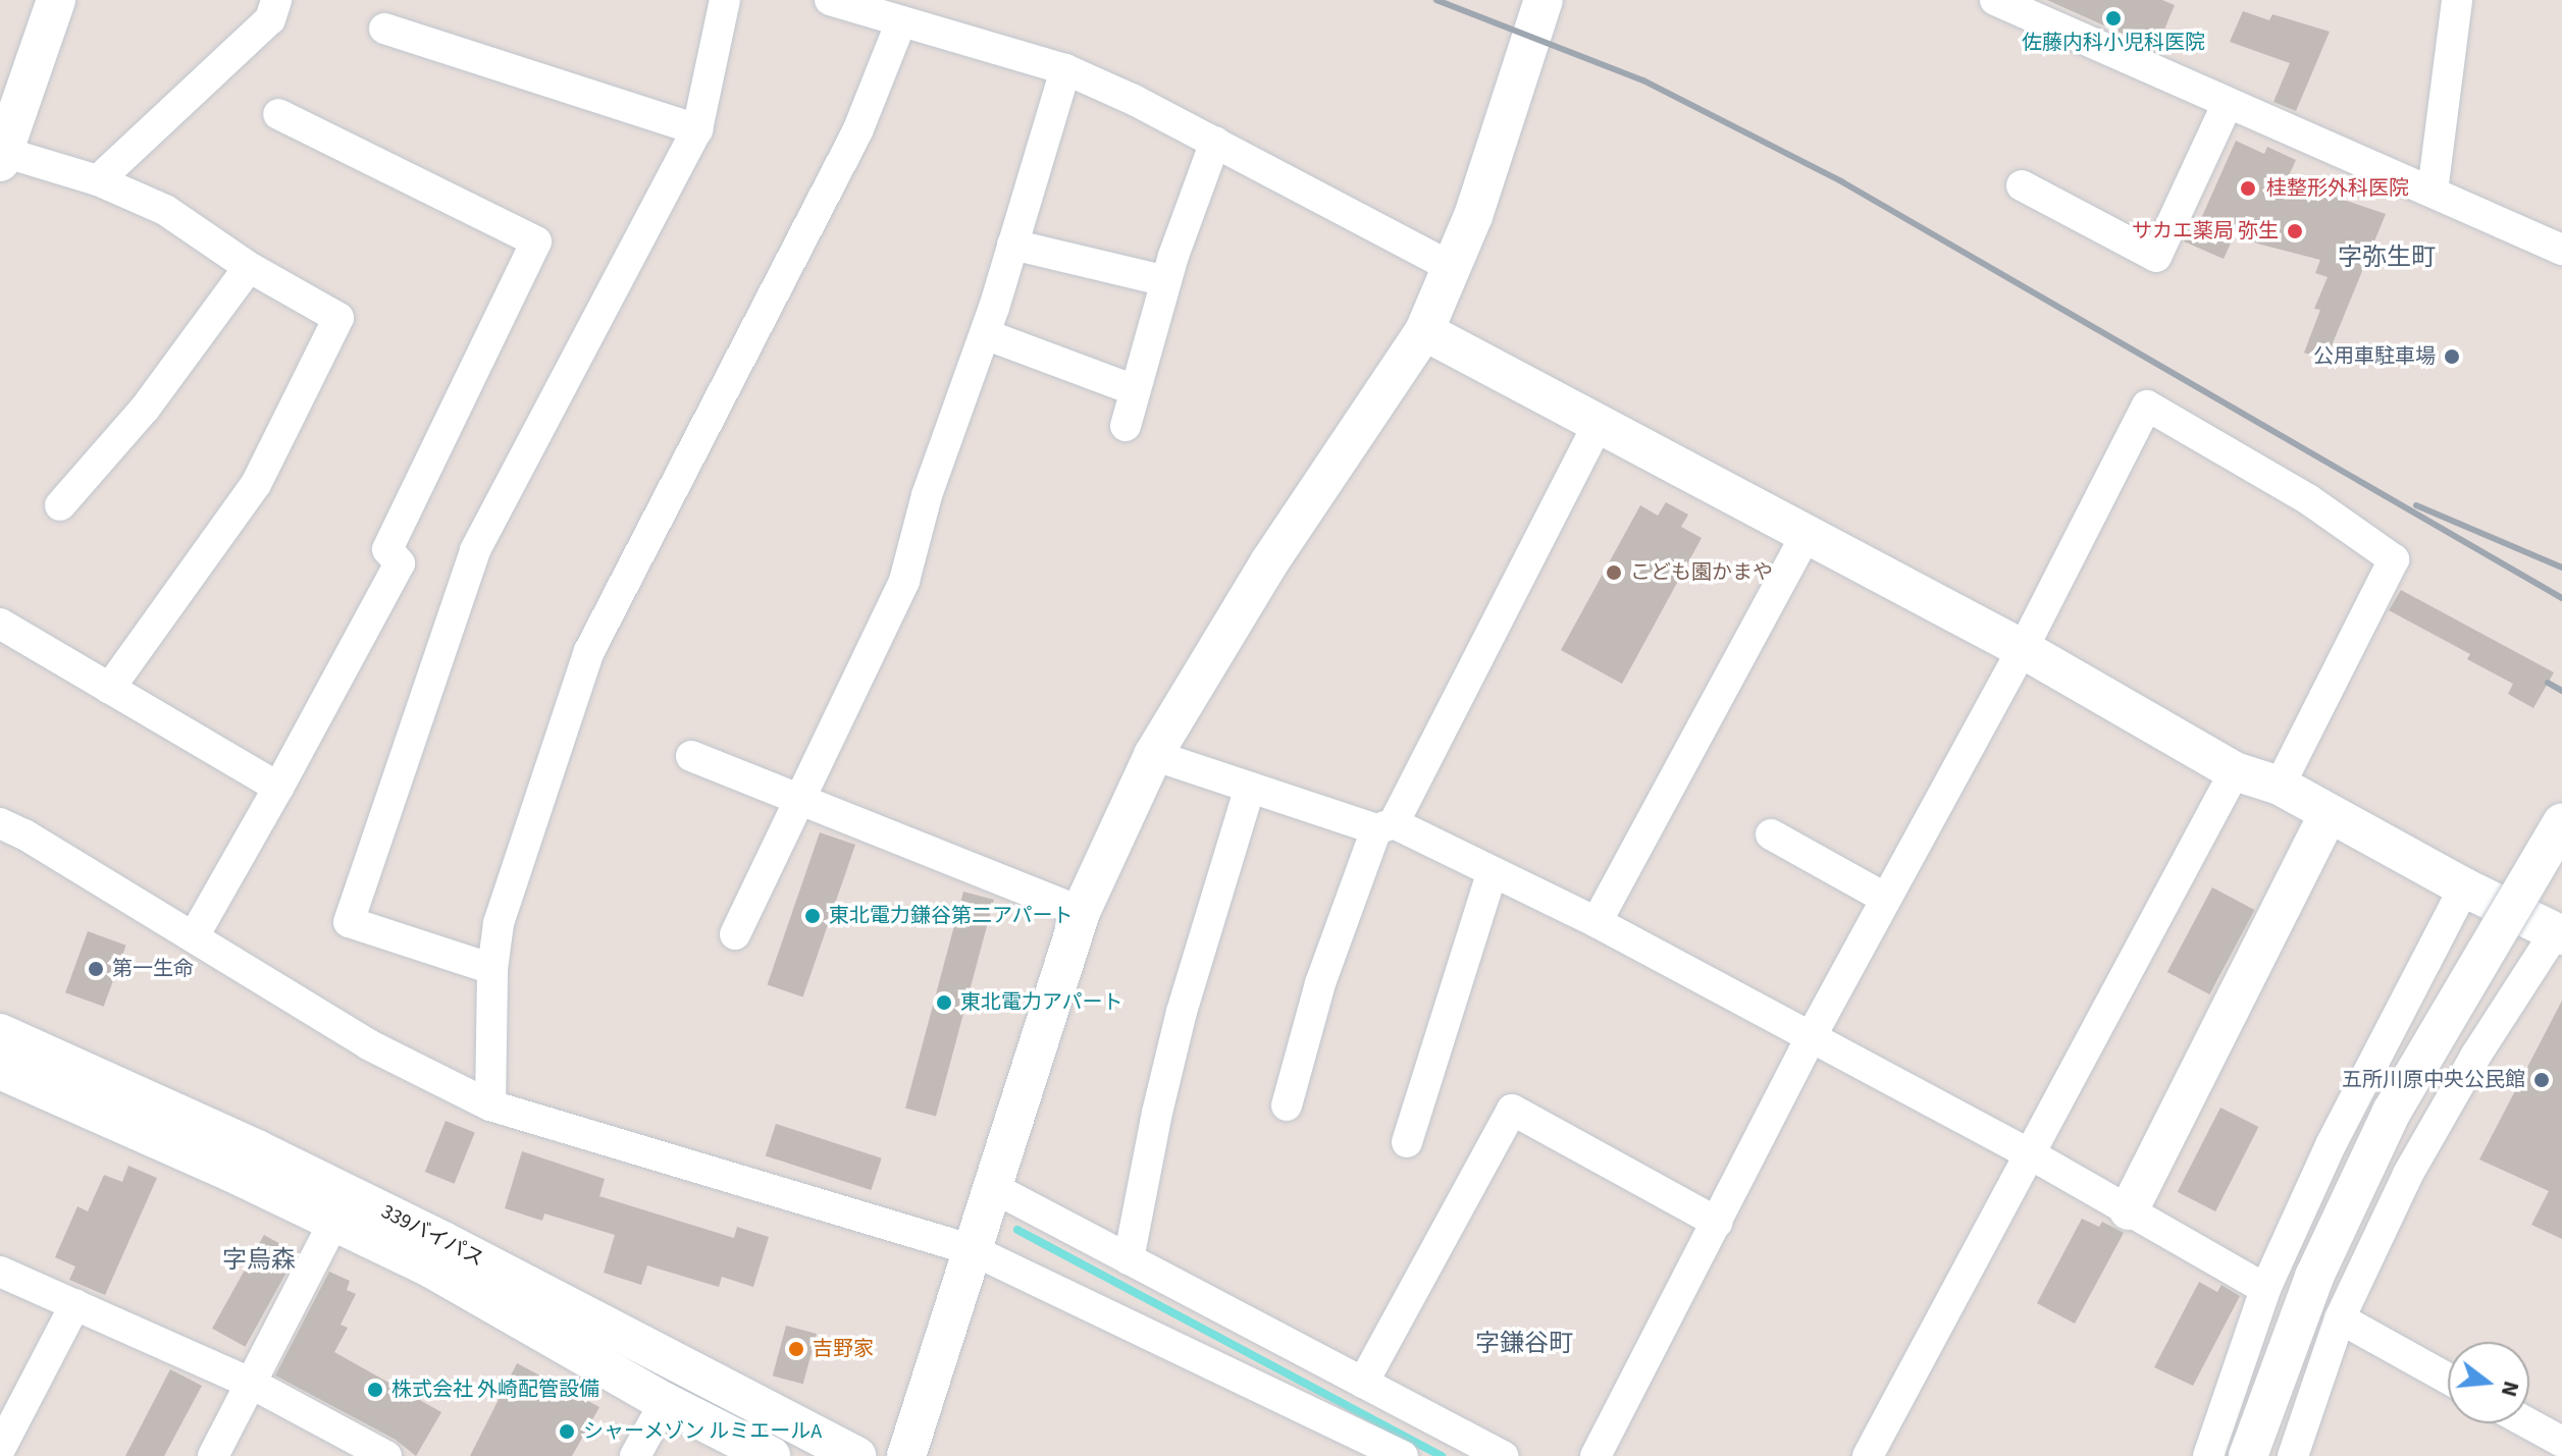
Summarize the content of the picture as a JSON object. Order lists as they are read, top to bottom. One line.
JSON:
{"streets":{"street":["339バイパス"]},"districts":["字弥生町","字烏森","字鎌谷町"],"places":["佐藤内科小児科医院","桂整形外科医院","サカエ薬局 弥生","公用車駐車場","こども園かまや","東北電力鎌谷第二アパート","第一生命","東北電力アパート","五所川原中央公民館","吉野家","株式会社 外崎配管設備","シャーメゾン ルミエールA"],"north":"right"}
